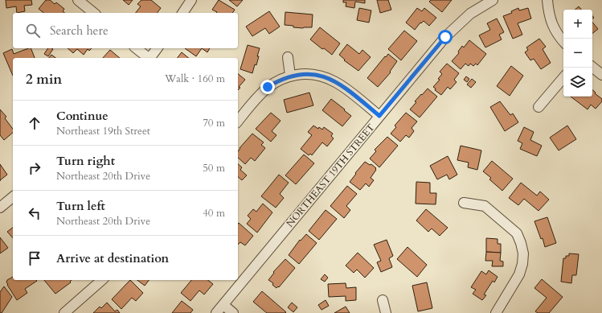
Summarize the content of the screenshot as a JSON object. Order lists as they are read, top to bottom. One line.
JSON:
{"streets":{"street":["NORTHEAST 19TH STREET"]},"page":{"map_buttons":["+","−"],"search":"Search here","heading":["2 min","Walk · 160 m"],"list":[["Continue","Northeast 19th Street","70 m"],["Turn right","Northeast 20th Drive","50 m"],["Turn left","Northeast 20th Drive","40 m"],"Arrive at destination"]}}
